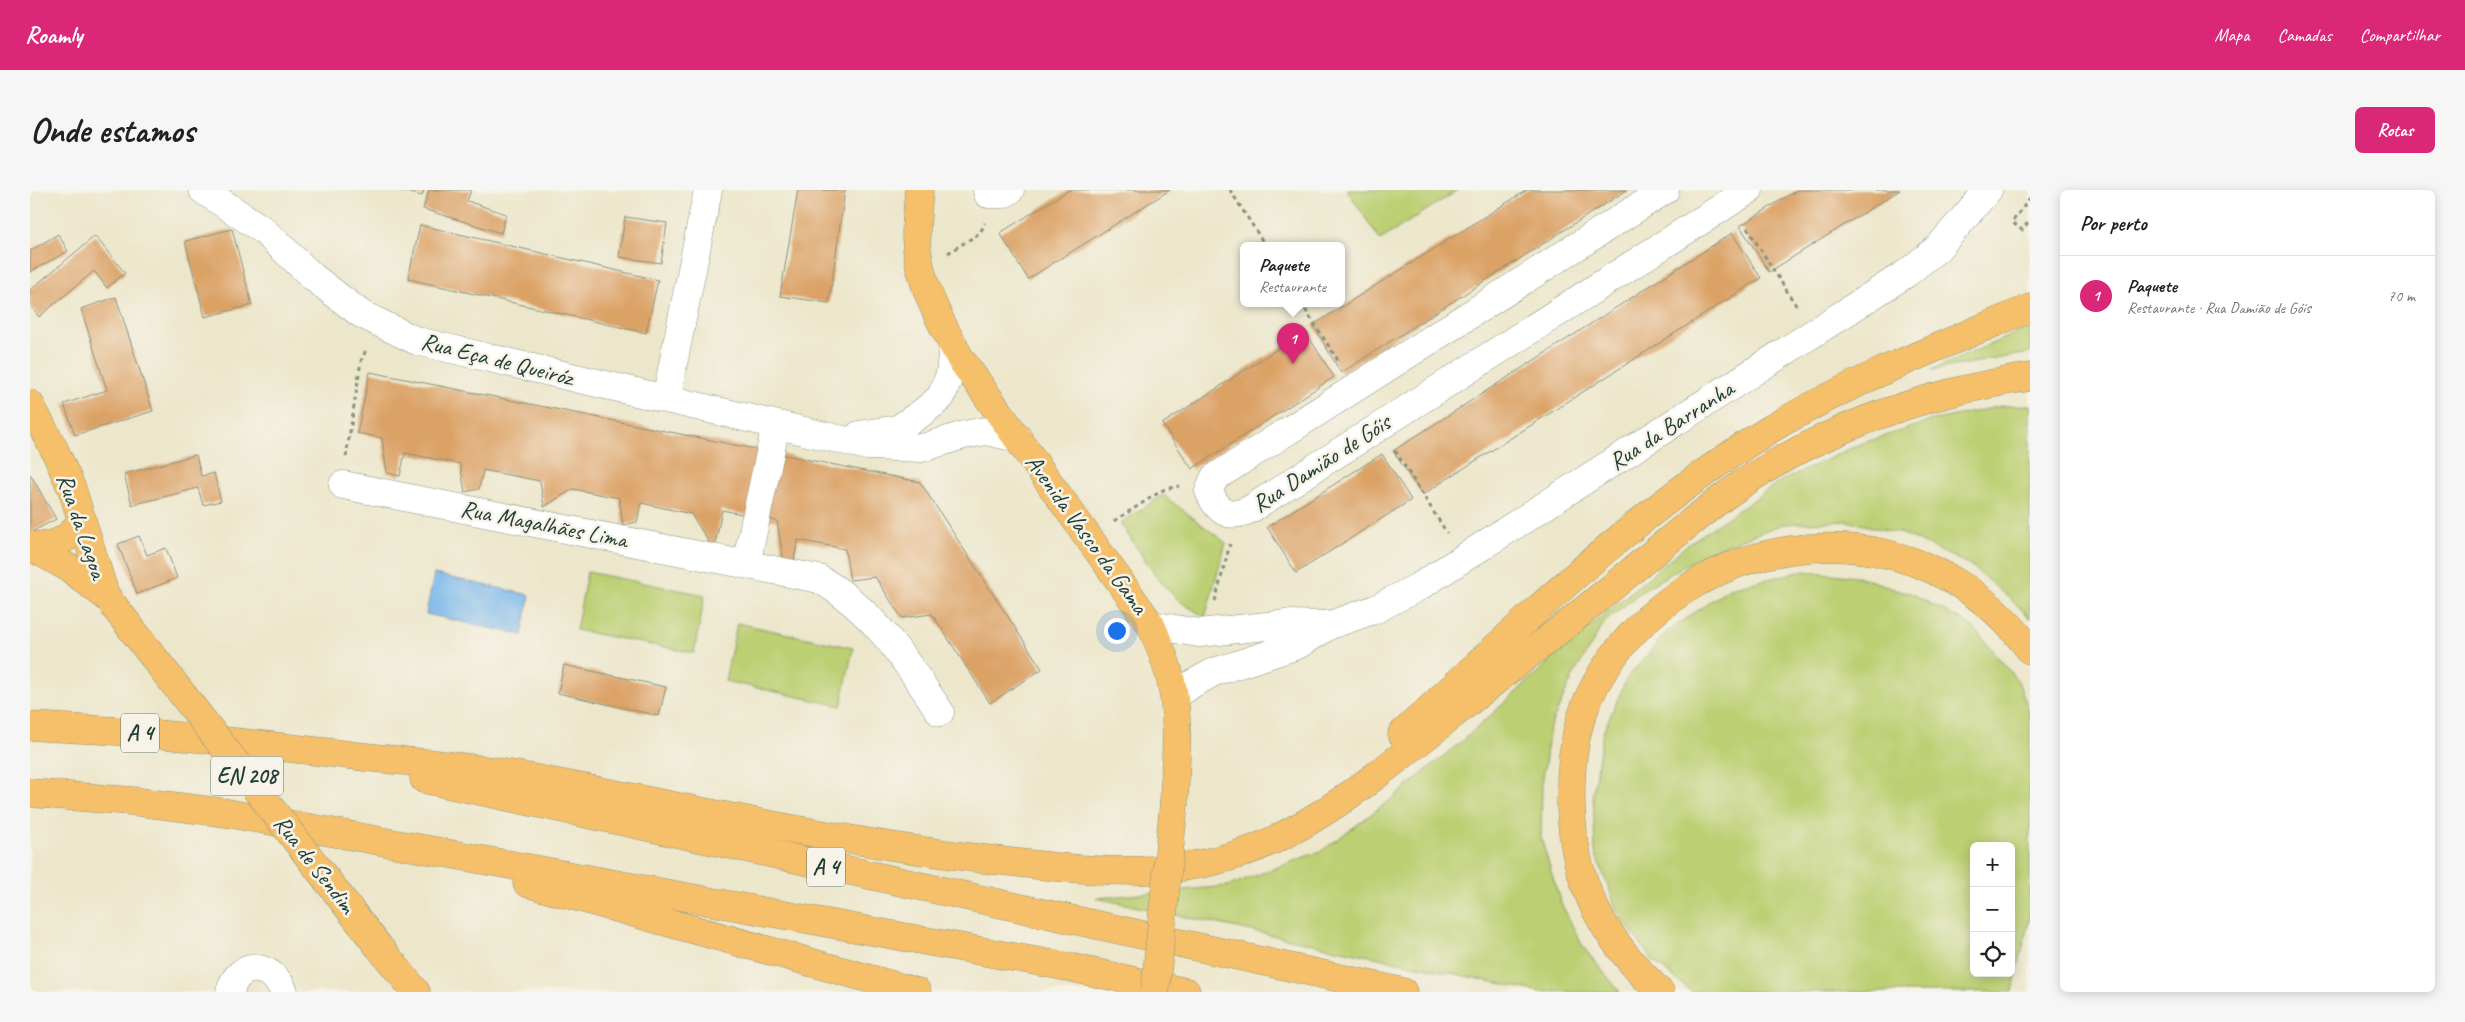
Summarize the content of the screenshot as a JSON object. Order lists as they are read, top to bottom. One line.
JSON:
{"streets":{"main road":["Rua da Lagoa","Avenida Vasco da Gama","A 4","EN 208","Rua de Sendim"],"street":["Rua Eça de Queiróz","Rua da Barranha","Rua Damião de Góis","Rua Magalhães Lima"]},"crossings":[["Rua Eça de Queiróz","Avenida Vasco da Gama"],["Rua da Barranha","Avenida Vasco da Gama"],["Rua da Lagoa","Rua de Sendim"]],"page":{"header":"Roamly","nav":["Mapa","Camadas","Compartilhar"],"buttons":"Rotas","title":"Onde estamos","heading":"Por perto","popup":["Paquete","Restaurante"],"list":[{"mark":"1","name":"Paquete","note":"Restaurante · Rua Damião de Góis","value":"70 m"}],"pins":"1","map_buttons":["+","−"]}}
